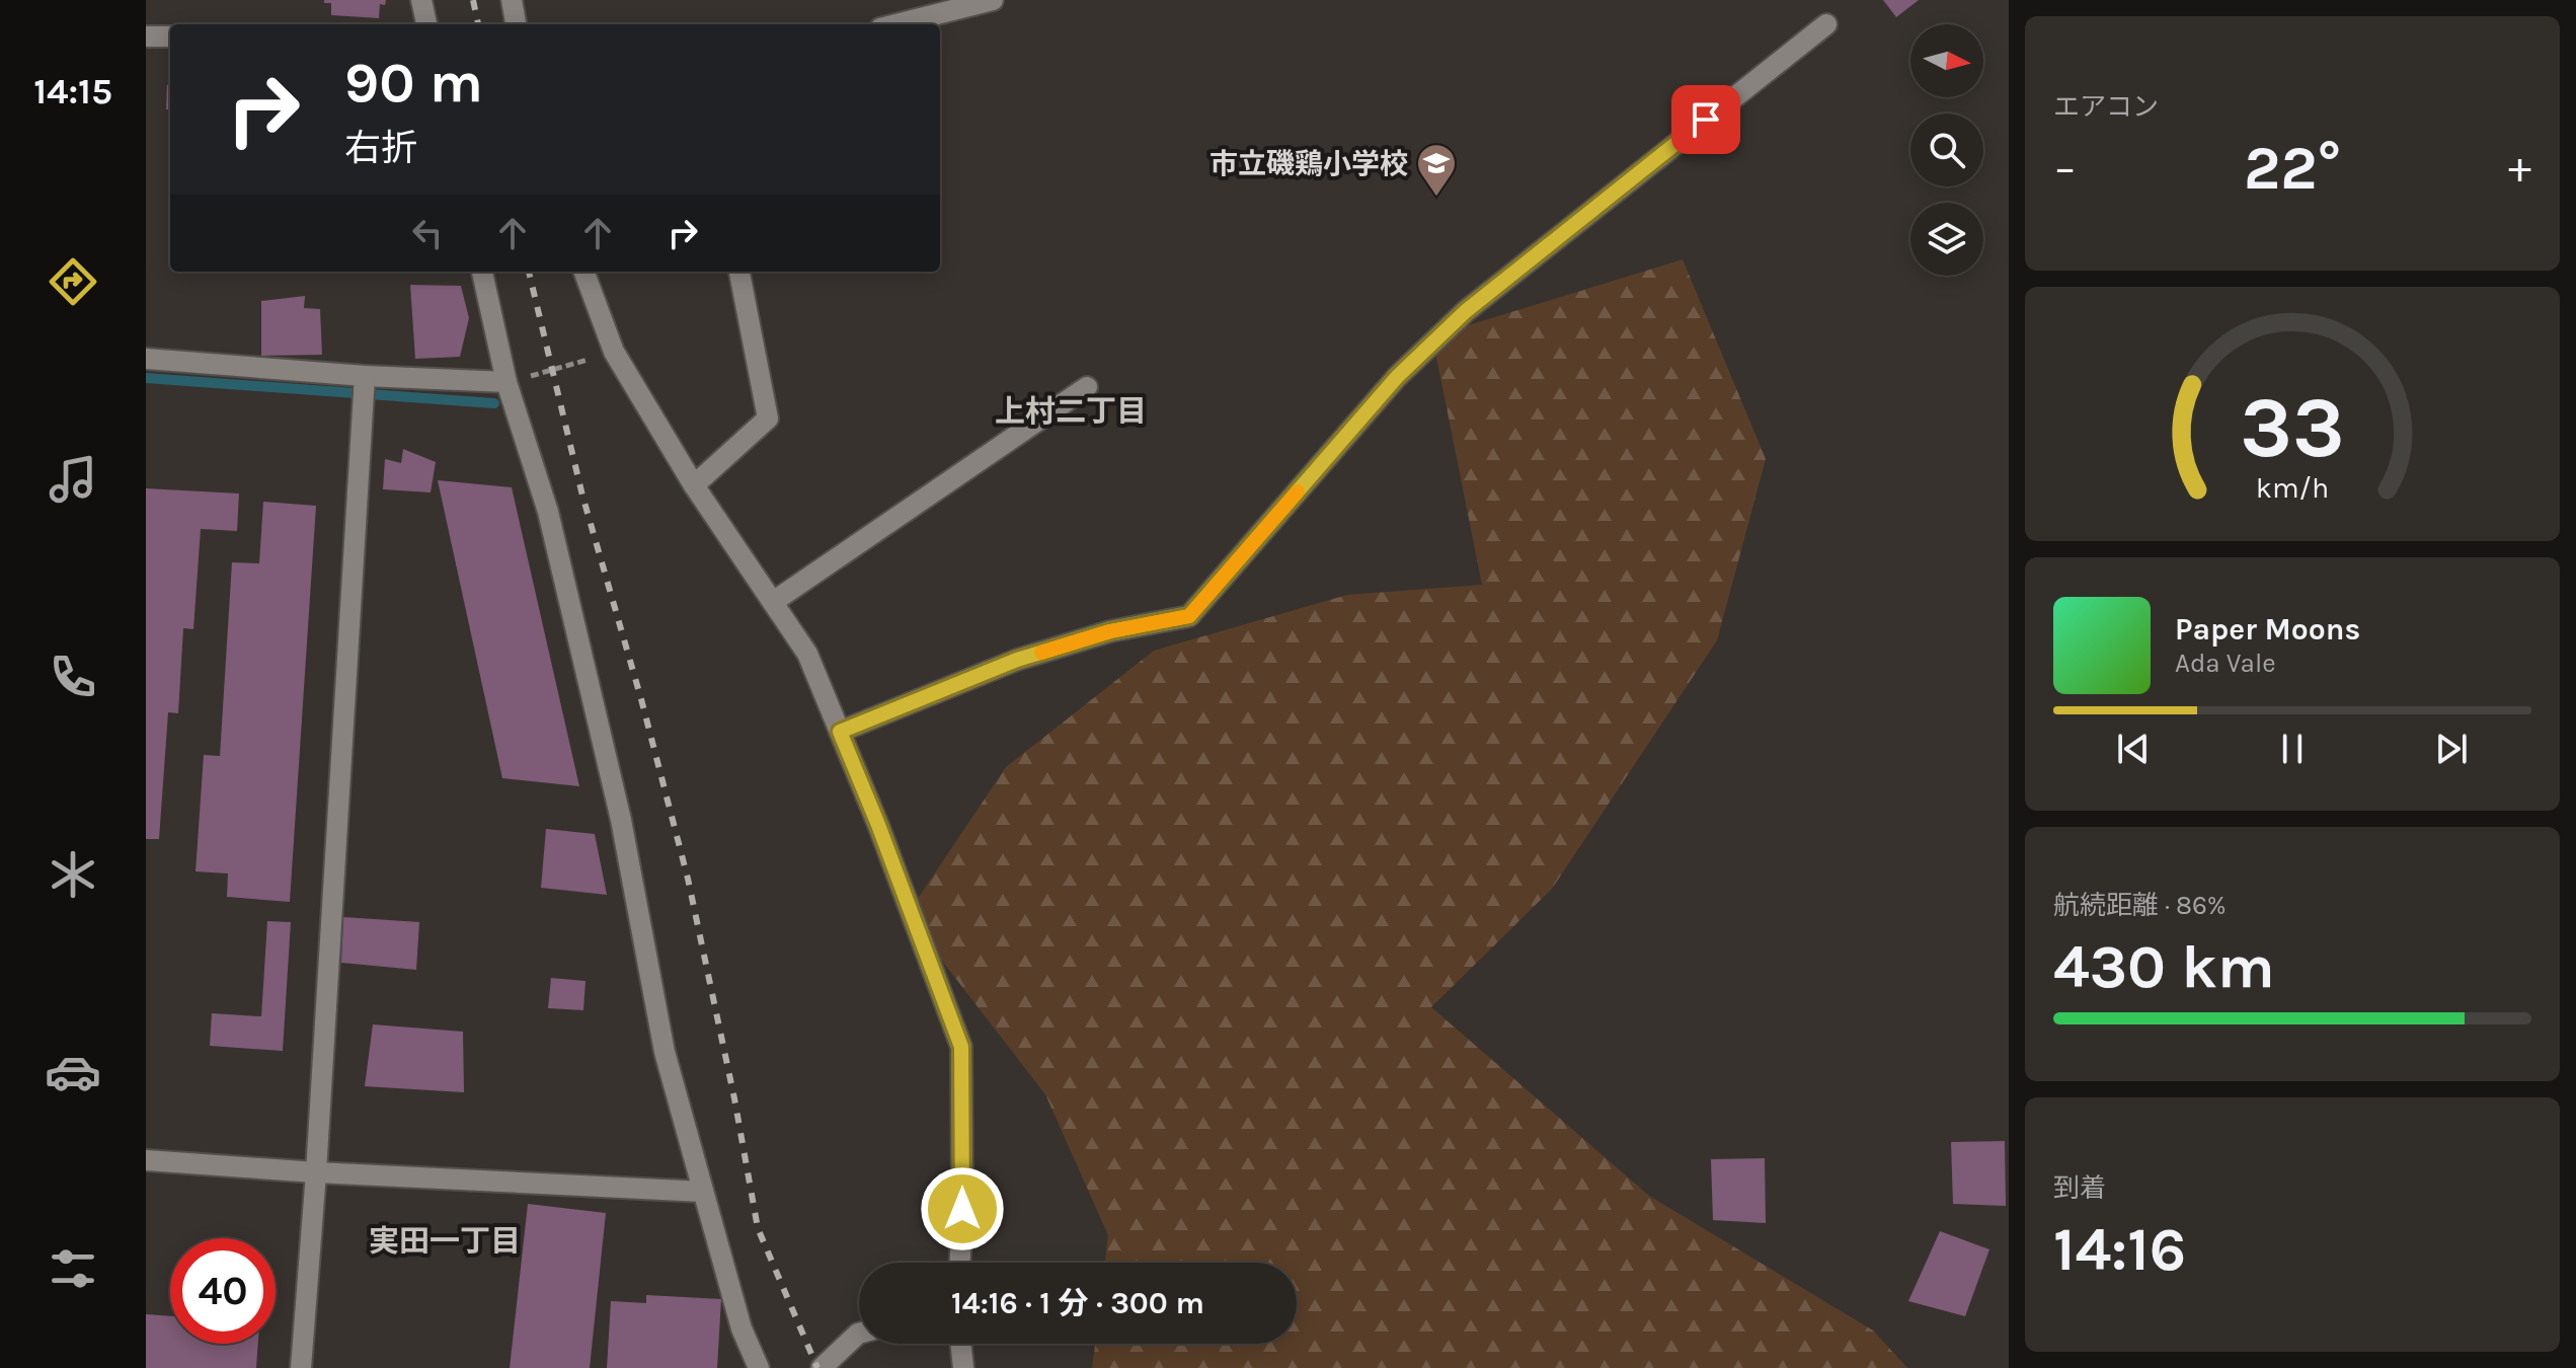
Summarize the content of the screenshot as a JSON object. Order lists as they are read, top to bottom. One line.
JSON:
{"districts":["上村二丁目","実田一丁目"],"places":{"school or university":["市立磯鶏小学校"]},"north":"right","page":{"tabs":"14:15","tile":["エアコン",["航続距離 · 86%","430 km"],["到着","14:16"]],"turn":["90 m","右折"],"heat":["−","22°","+"],"song":["Paper Moons","Ada Vale"],"limit":"40","trip":"14:16 · 1 分 · 300 m","gauge":["33","km/h"]}}
